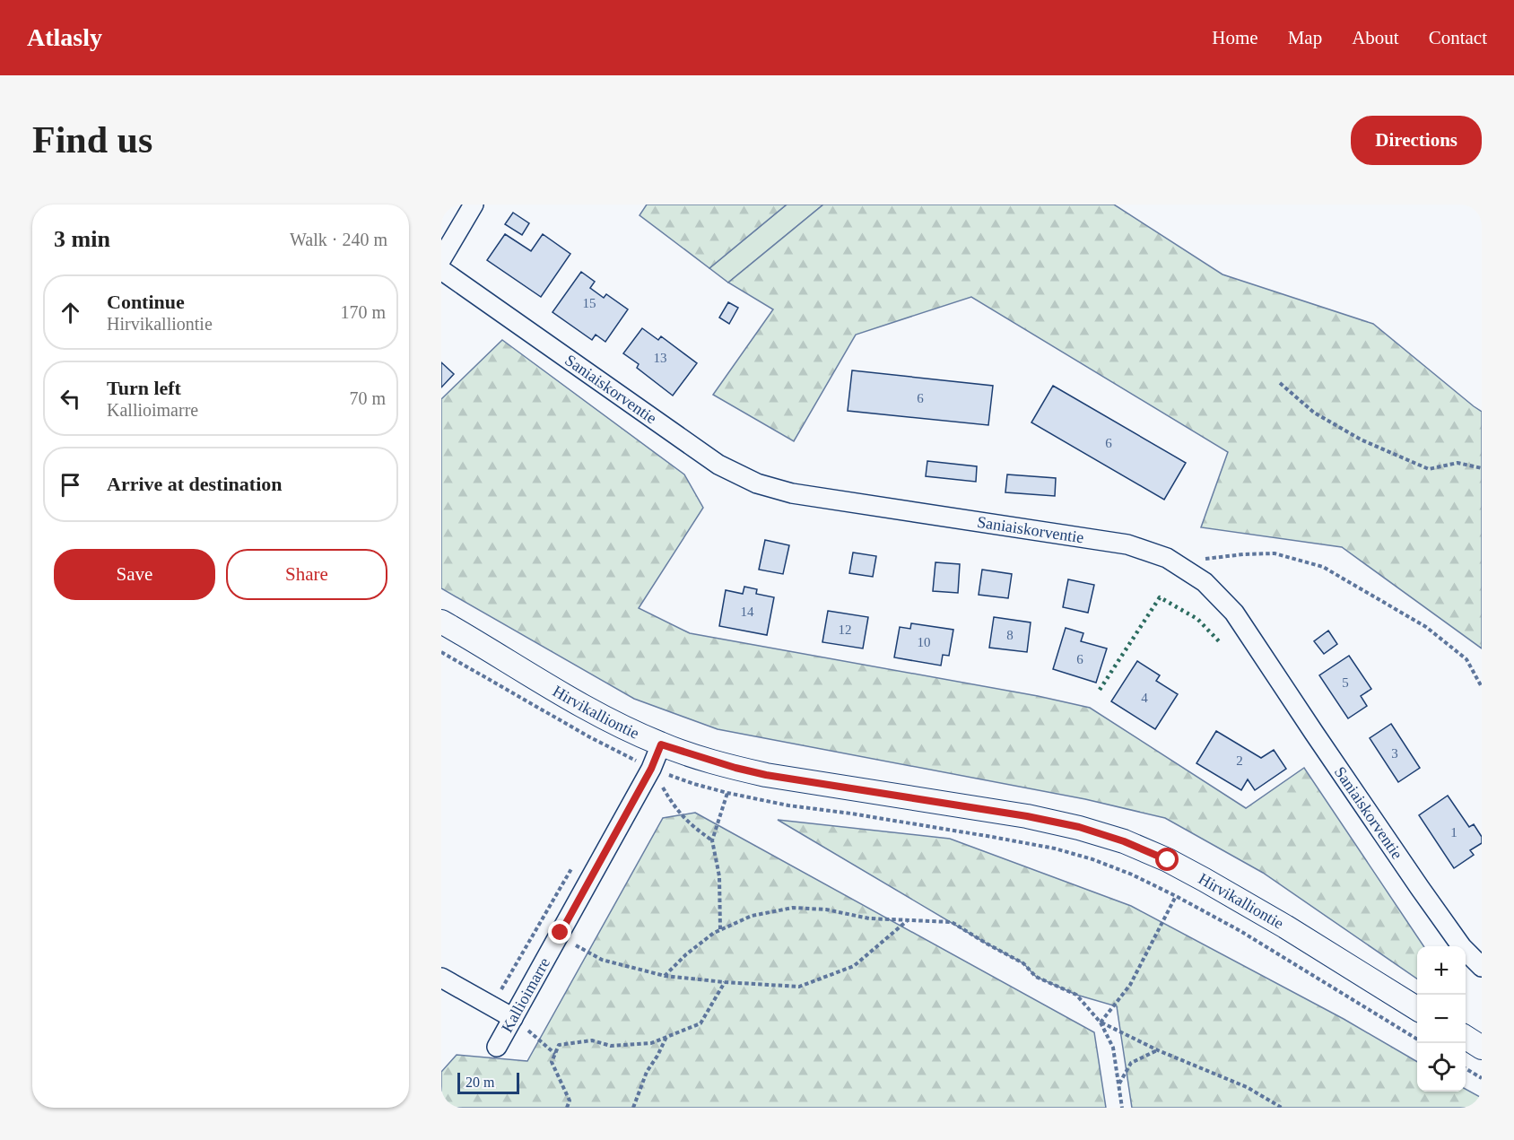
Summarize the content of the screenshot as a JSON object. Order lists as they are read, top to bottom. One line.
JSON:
{"streets":{"street":["Saniaiskorventie","Hirvikalliontie","Kallioimarre"]},"crossings":[["Hirvikalliontie","Kallioimarre"]],"house_numbers":["15","13","6","6","14","12","8","10","6","5","4","3","2","1"],"scale_bar":"20 m","page":{"header":"Atlasly","nav":["Home","Map","About","Contact"],"buttons":["Directions",["Save","Share"]],"title":"Find us","heading":["3 min","Walk · 240 m"],"list":[["Continue","Hirvikalliontie","170 m"],["Turn left","Kallioimarre","70 m"],"Arrive at destination"],"map_buttons":["+","−"],"scale":"20 m"}}
